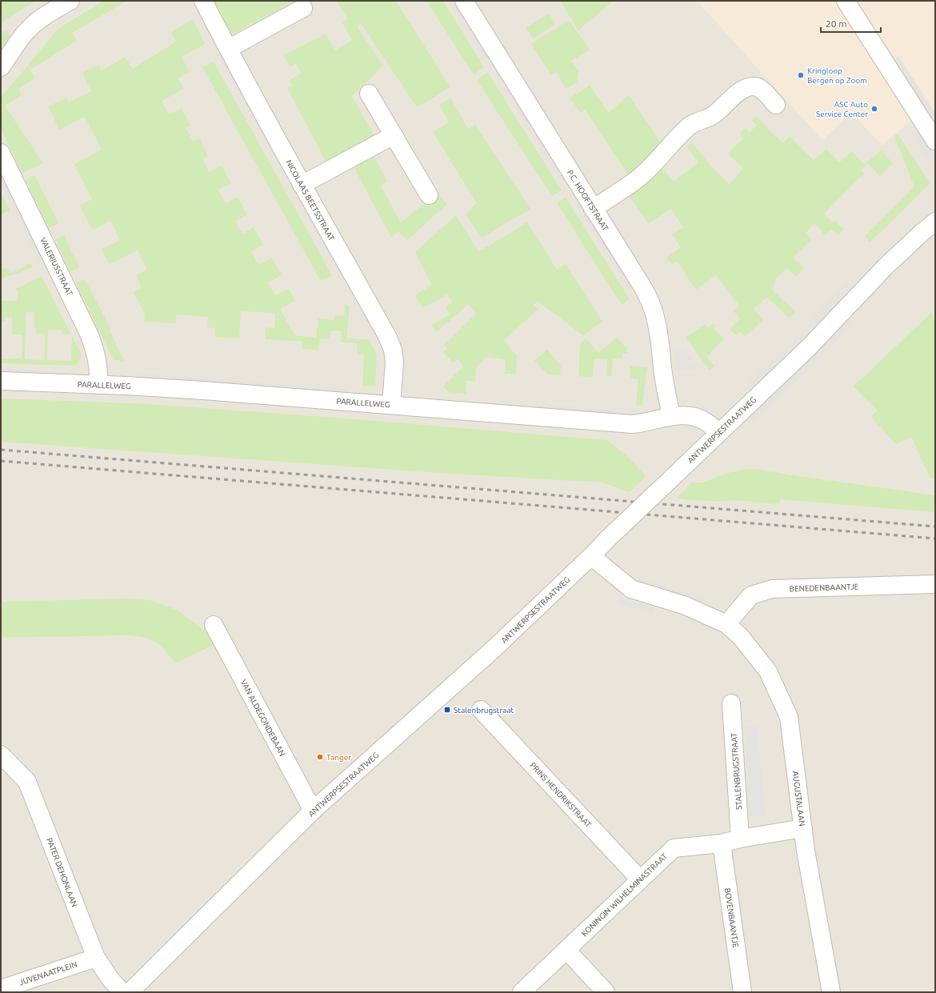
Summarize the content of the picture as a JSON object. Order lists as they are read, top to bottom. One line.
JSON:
{"streets":{"street":["NICOLAAS BEETSSTRAAT","P.C. HOOFTSTRAAT","VALERIUSSTRAAT","PARALLELWEG","ANTWERPSESTRAATWEG","BENEDENBAANTJE","VAN ALDEGONDEBAAN","STALENBRUGSTRAAT","PRINS HENDRIKSTRAAT","AUGUSTALAAN","PATER DEHONLAAN","KONINGIN WILHELMINASTRAAT","BOVENBAANTJE","JUVENAATPLEIN"]},"crossings":[["NICOLAAS BEETSSTRAAT","PARALLELWEG"],["P.C. HOOFTSTRAAT","PARALLELWEG"],["VALERIUSSTRAAT","PARALLELWEG"],["PARALLELWEG","ANTWERPSESTRAATWEG"],["ANTWERPSESTRAATWEG","VAN ALDEGONDEBAAN"],["BENEDENBAANTJE","AUGUSTALAAN"],["STALENBRUGSTRAAT","KONINGIN WILHELMINASTRAAT"],["PRINS HENDRIKSTRAAT","KONINGIN WILHELMINASTRAAT"],["AUGUSTALAAN","KONINGIN WILHELMINASTRAAT"],["PATER DEHONLAAN","JUVENAATPLEIN"],["KONINGIN WILHELMINASTRAAT","BOVENBAANTJE"]],"places":{"other":["Kringloop Bergen op Zoom","ASC Auto Service Center","Tanger"],"transit":["Stalenbrugstraat"]},"scale_bar":"20 m"}
